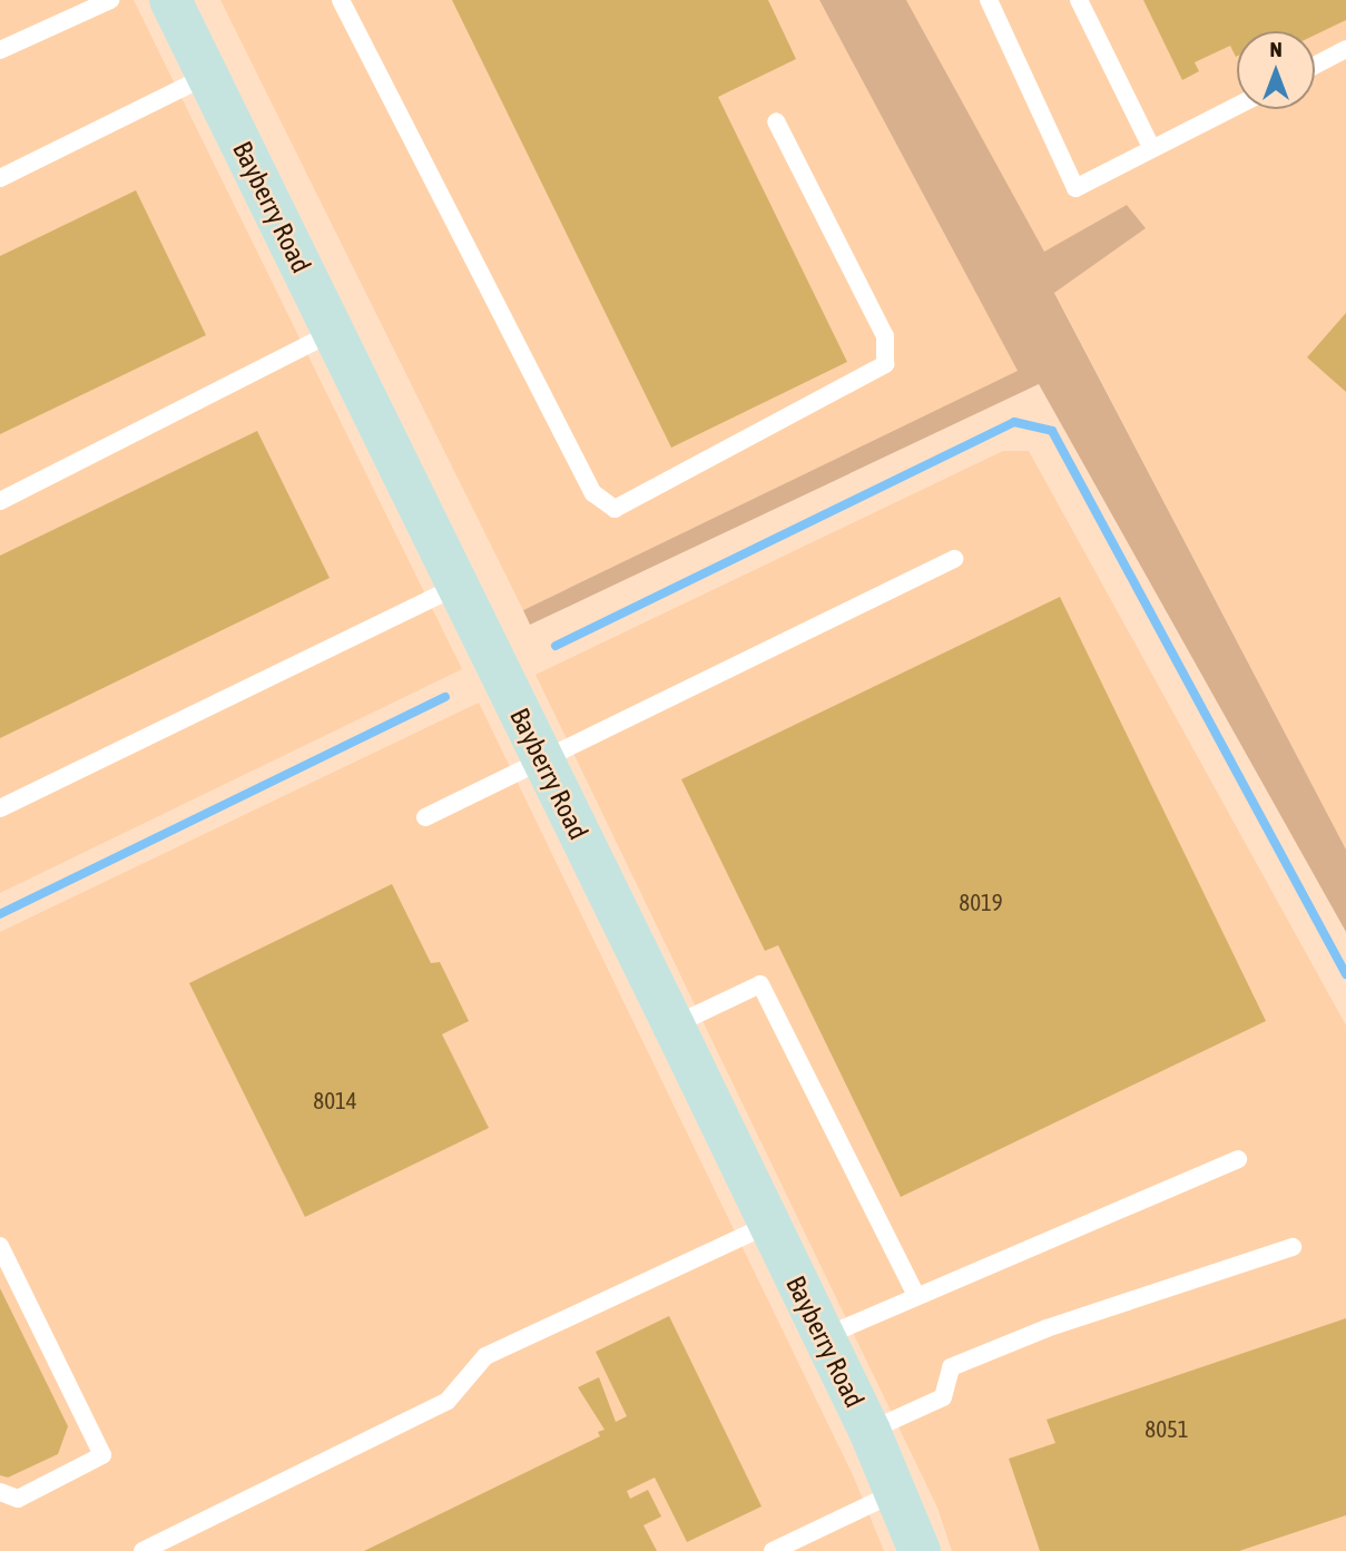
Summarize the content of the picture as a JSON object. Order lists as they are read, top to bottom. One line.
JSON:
{"streets":{"street":["Bayberry Road"]},"house_numbers":["8019","8014","8051"],"north":"top"}
